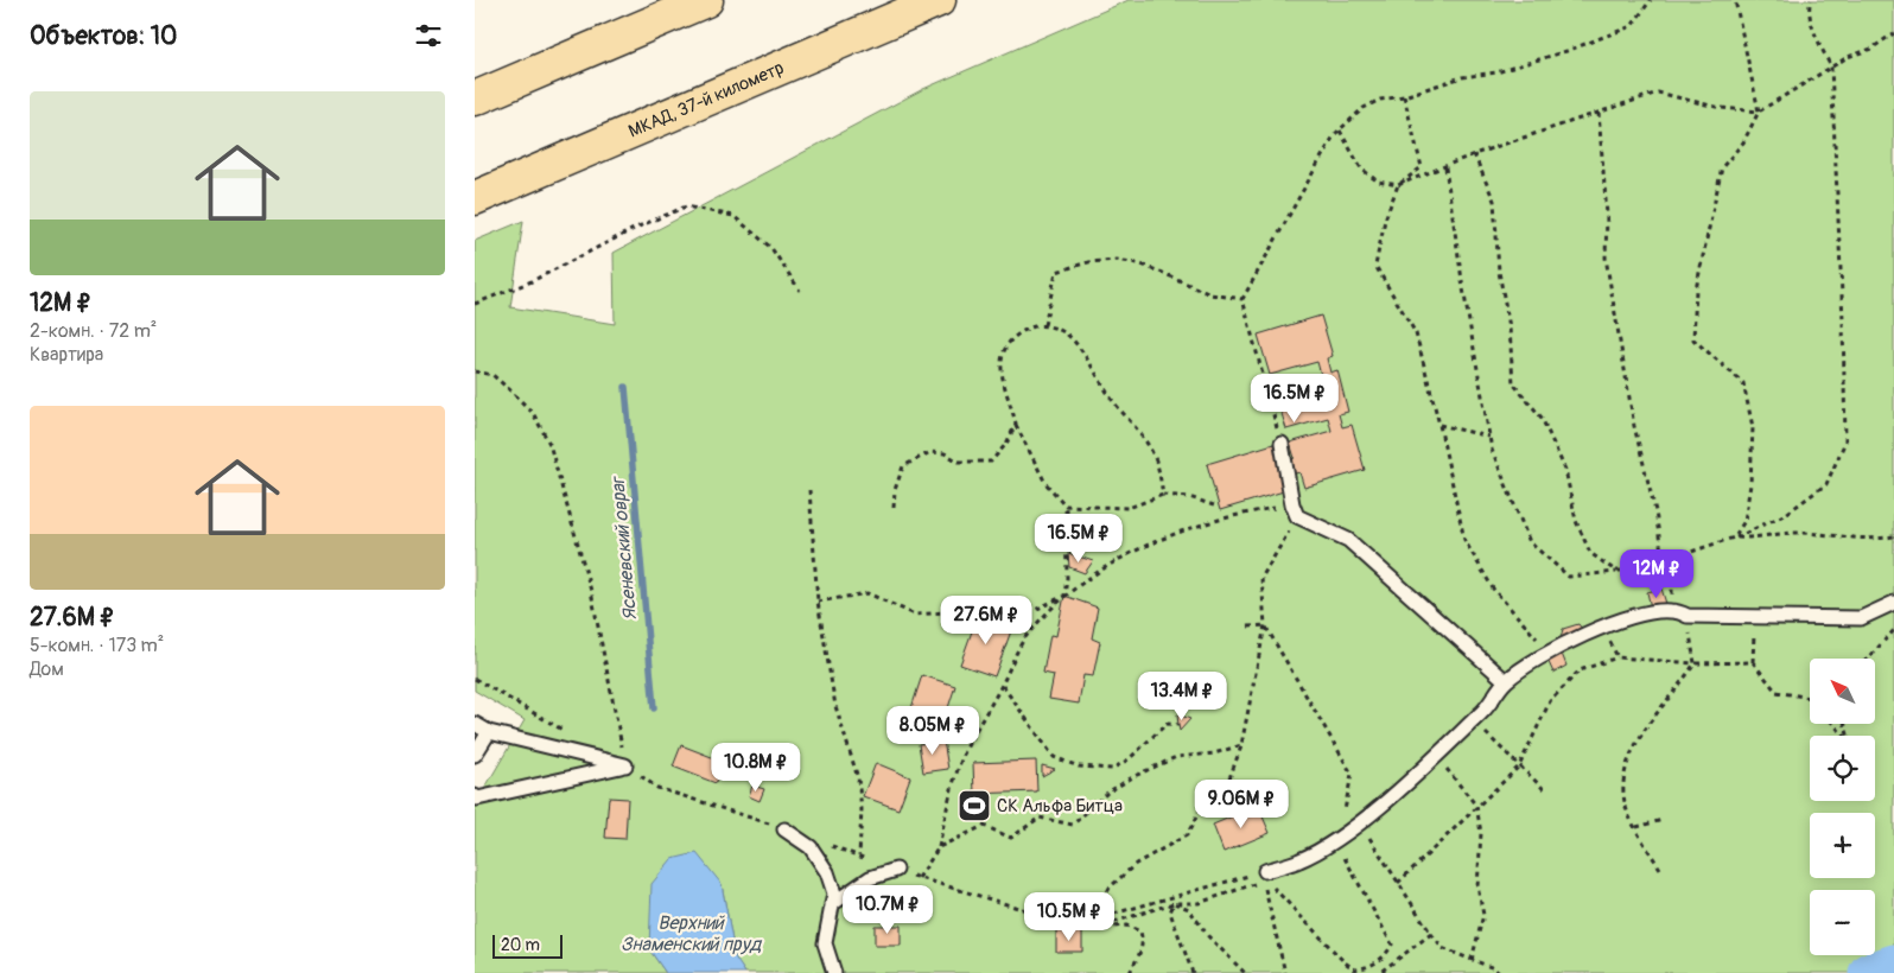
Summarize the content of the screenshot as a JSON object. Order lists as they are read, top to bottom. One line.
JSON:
{"streets":{"highway":["МКАД, 37-й километр"]},"water":["Ясеневский овраг","Верхний Знаменский пруд"],"places":{"sports":["СК Альфа Битца"]},"scale_bar":"20 m","north":"top left","page":{"heading":"Объектов: 10","list":[{"name":"12M ₽","note":"2-комн. · 72 m² · Квартира"},{"name":"27.6M ₽","note":"5-комн. · 173 m² · Дом"}],"price":["16.5M ₽","16.5M ₽","12M ₽","27.6M ₽","13.4M ₽","8.05M ₽","10.8M ₽","9.06M ₽","10.7M ₽","10.5M ₽"],"map_buttons":["+","−"],"scale":"20 m"}}
